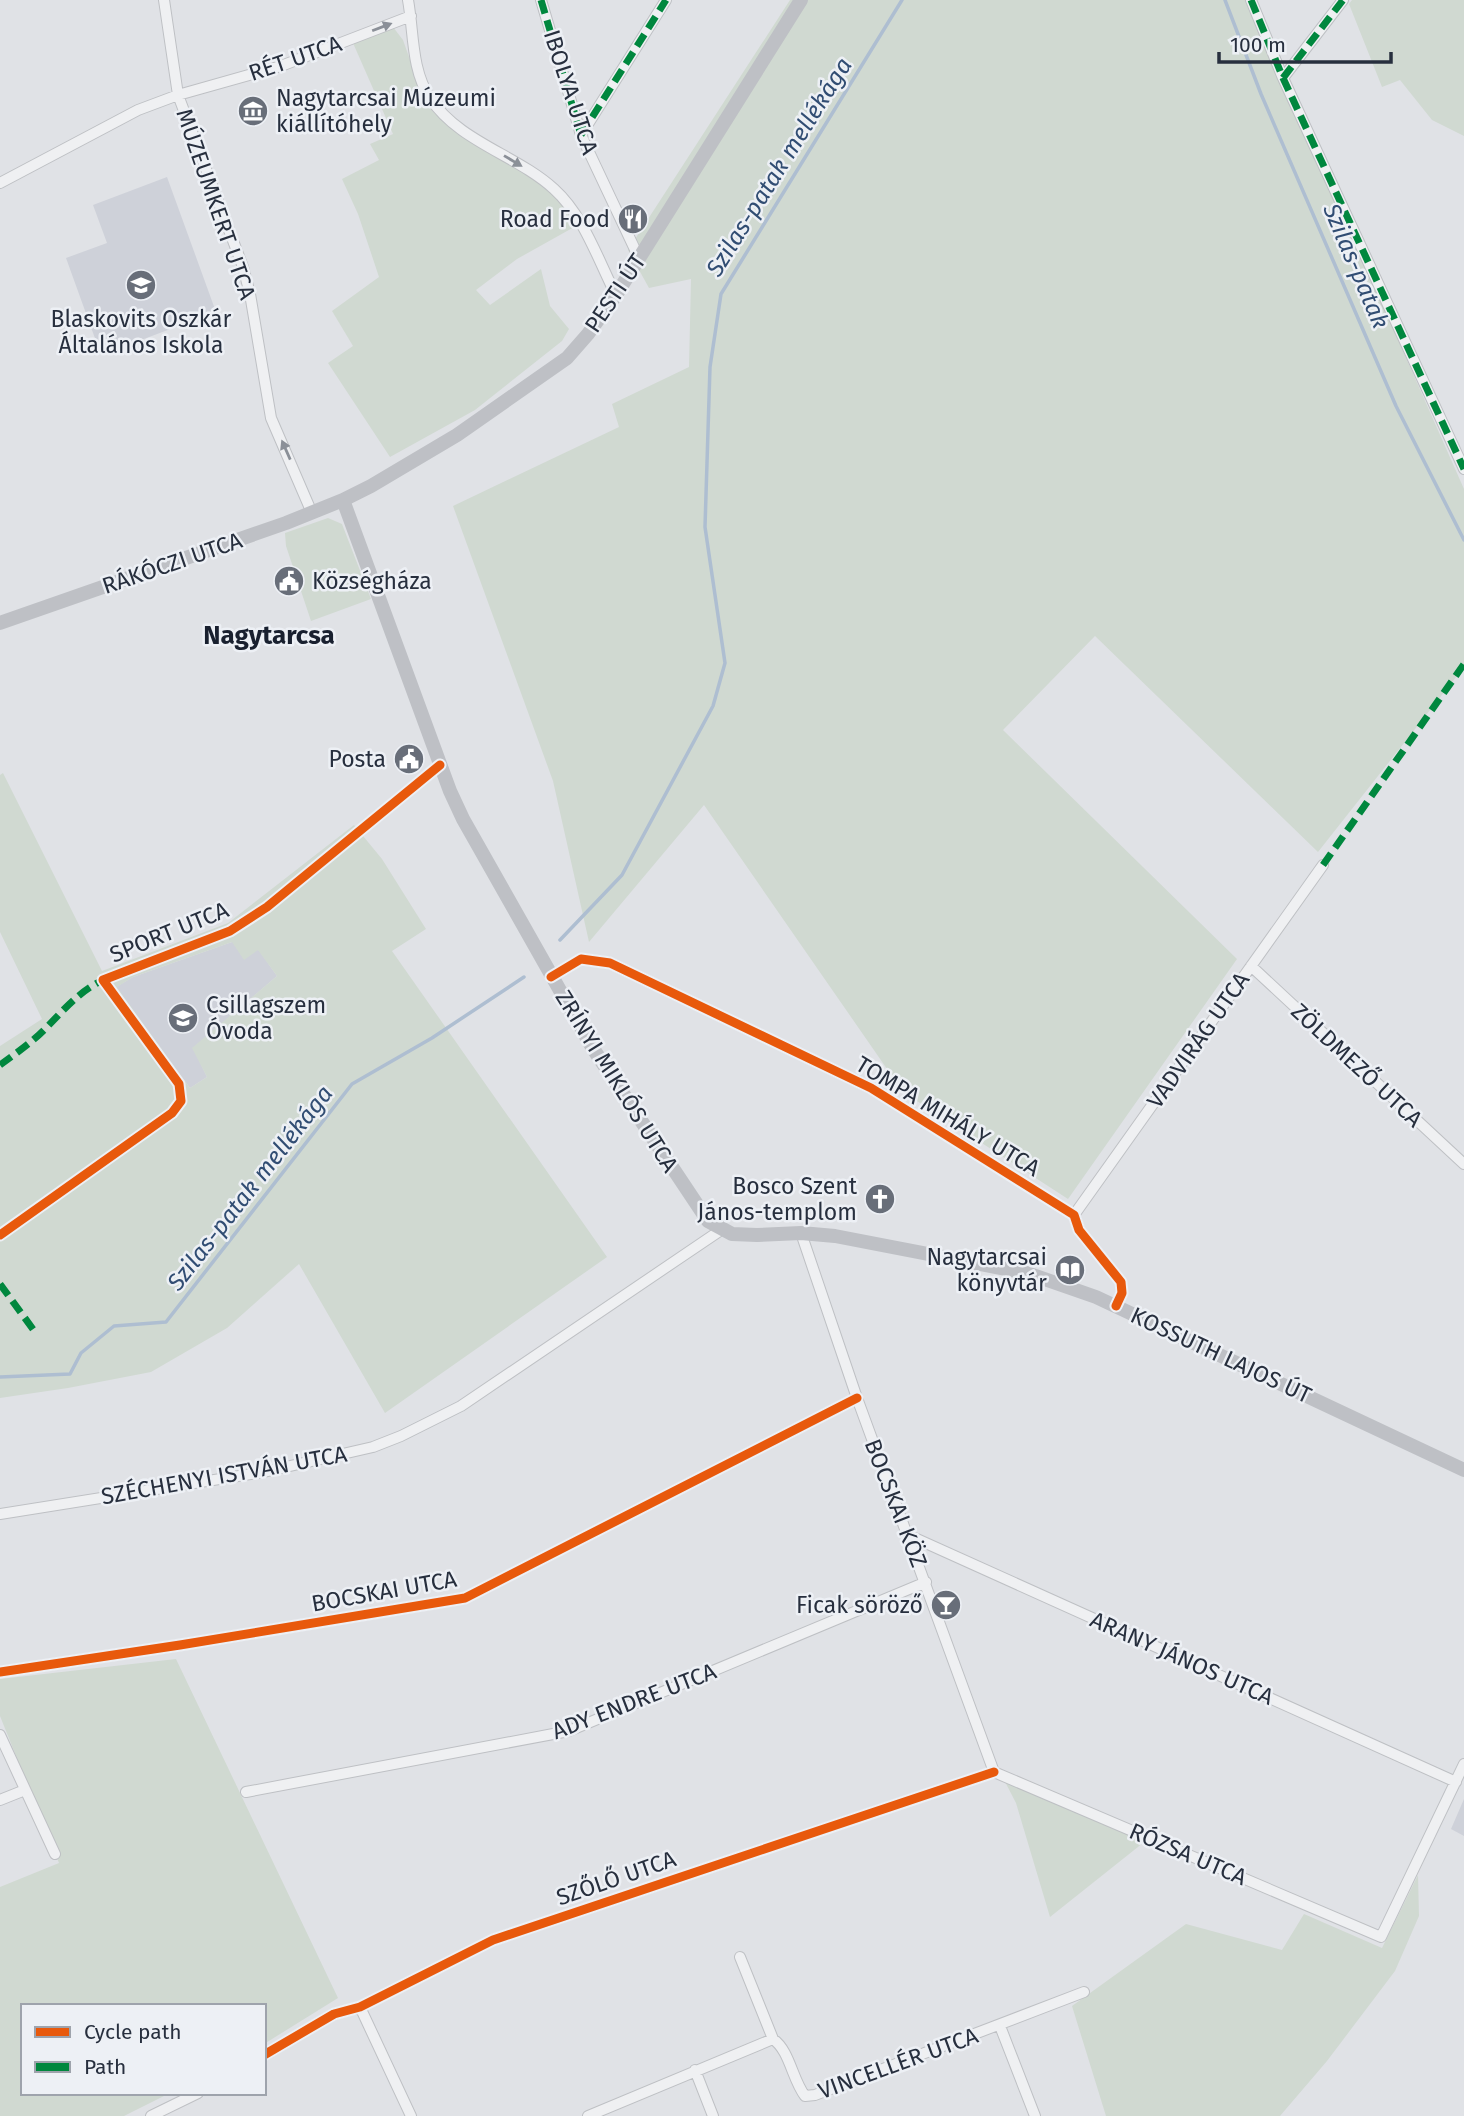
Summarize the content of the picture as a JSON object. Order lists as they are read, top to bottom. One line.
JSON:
{"streets":{"main road":["PESTI ÚT","RÁKÓCZI UTCA","ZRÍNYI MIKLÓS UTCA","KOSSUTH LAJOS ÚT"],"street":["RÉT UTCA","IBOLYA UTCA","MÚZEUMKERT UTCA","SPORT UTCA","VADVIRÁG UTCA","ZÖLDMEZŐ UTCA","TOMPA MIHÁLY UTCA","SZÉCHENYI ISTVÁN UTCA","BOCSKAI KÖZ","BOCSKAI UTCA","ARANY JÁNOS UTCA","ADY ENDRE UTCA","RÓZSA UTCA","SZŐLŐ UTCA","VINCELLÉR UTCA"]},"crossings":[["RÉT UTCA","MÚZEUMKERT UTCA"],["IBOLYA UTCA","PESTI ÚT"],["MÚZEUMKERT UTCA","RÁKÓCZI UTCA"],["PESTI ÚT","RÁKÓCZI UTCA"],["PESTI ÚT","ZRÍNYI MIKLÓS UTCA"],["RÁKÓCZI UTCA","ZRÍNYI MIKLÓS UTCA"],["SPORT UTCA","ZRÍNYI MIKLÓS UTCA"],["VADVIRÁG UTCA","ZÖLDMEZŐ UTCA"],["VADVIRÁG UTCA","TOMPA MIHÁLY UTCA"],["ZRÍNYI MIKLÓS UTCA","TOMPA MIHÁLY UTCA"],["ZRÍNYI MIKLÓS UTCA","KOSSUTH LAJOS ÚT"],["ZRÍNYI MIKLÓS UTCA","SZÉCHENYI ISTVÁN UTCA"],["TOMPA MIHÁLY UTCA","KOSSUTH LAJOS ÚT"],["KOSSUTH LAJOS ÚT","SZÉCHENYI ISTVÁN UTCA"],["KOSSUTH LAJOS ÚT","BOCSKAI KÖZ"],["BOCSKAI KÖZ","BOCSKAI UTCA"],["BOCSKAI KÖZ","ARANY JÁNOS UTCA"],["BOCSKAI KÖZ","ADY ENDRE UTCA"],["BOCSKAI KÖZ","RÓZSA UTCA"],["BOCSKAI KÖZ","SZŐLŐ UTCA"],["ARANY JÁNOS UTCA","RÓZSA UTCA"],["RÓZSA UTCA","SZŐLŐ UTCA"]],"one_way":["RÉT UTCA","MÚZEUMKERT UTCA"],"districts":["Nagytarcsa"],"water":["Szilas-patak mellékága","Szilas-patak"],"places":{"museum":["Nagytarcsai Múzeumi kiállítóhely"],"restaurant":["Road Food"],"school or university":["Blaskovits Oszkár Általános Iskola","Csillagszem Óvoda"],"public building":["Községháza","Posta"],"church":["Bosco Szent János-templom"],"library":["Nagytarcsai könyvtár"],"bar":["Ficak söröző"]},"legend":["Cycle path","Path"],"scale_bar":"100 m"}
